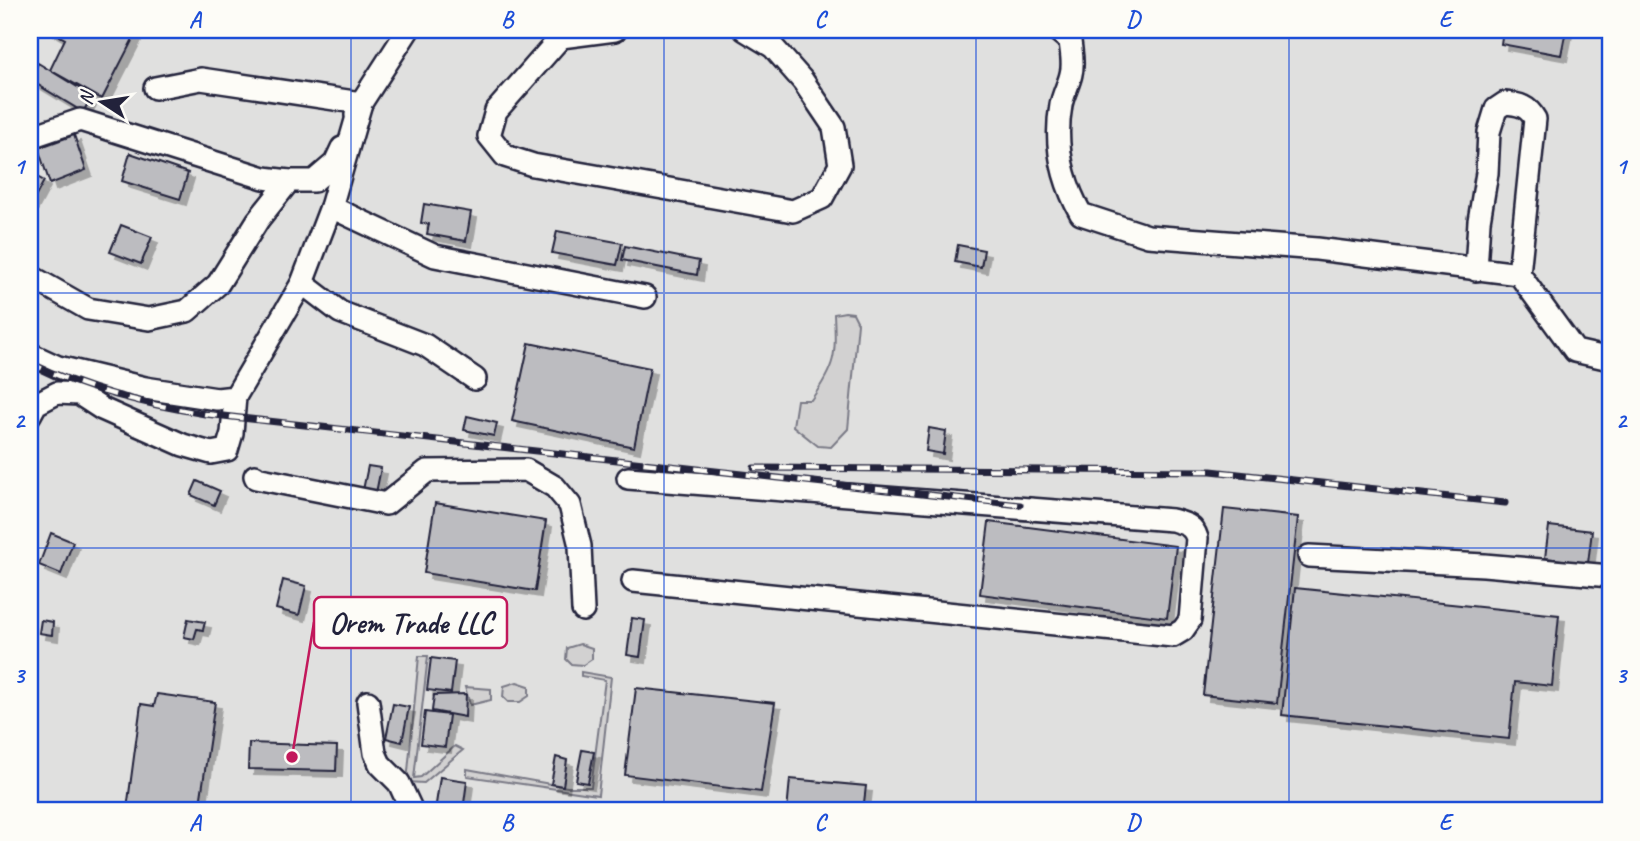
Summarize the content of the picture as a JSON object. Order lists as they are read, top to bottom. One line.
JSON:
{"places":["Orem Trade LLC"],"north":"left","grid":{"columns":["A","B","C","D","E"],"rows":["1","2","3"]}}
